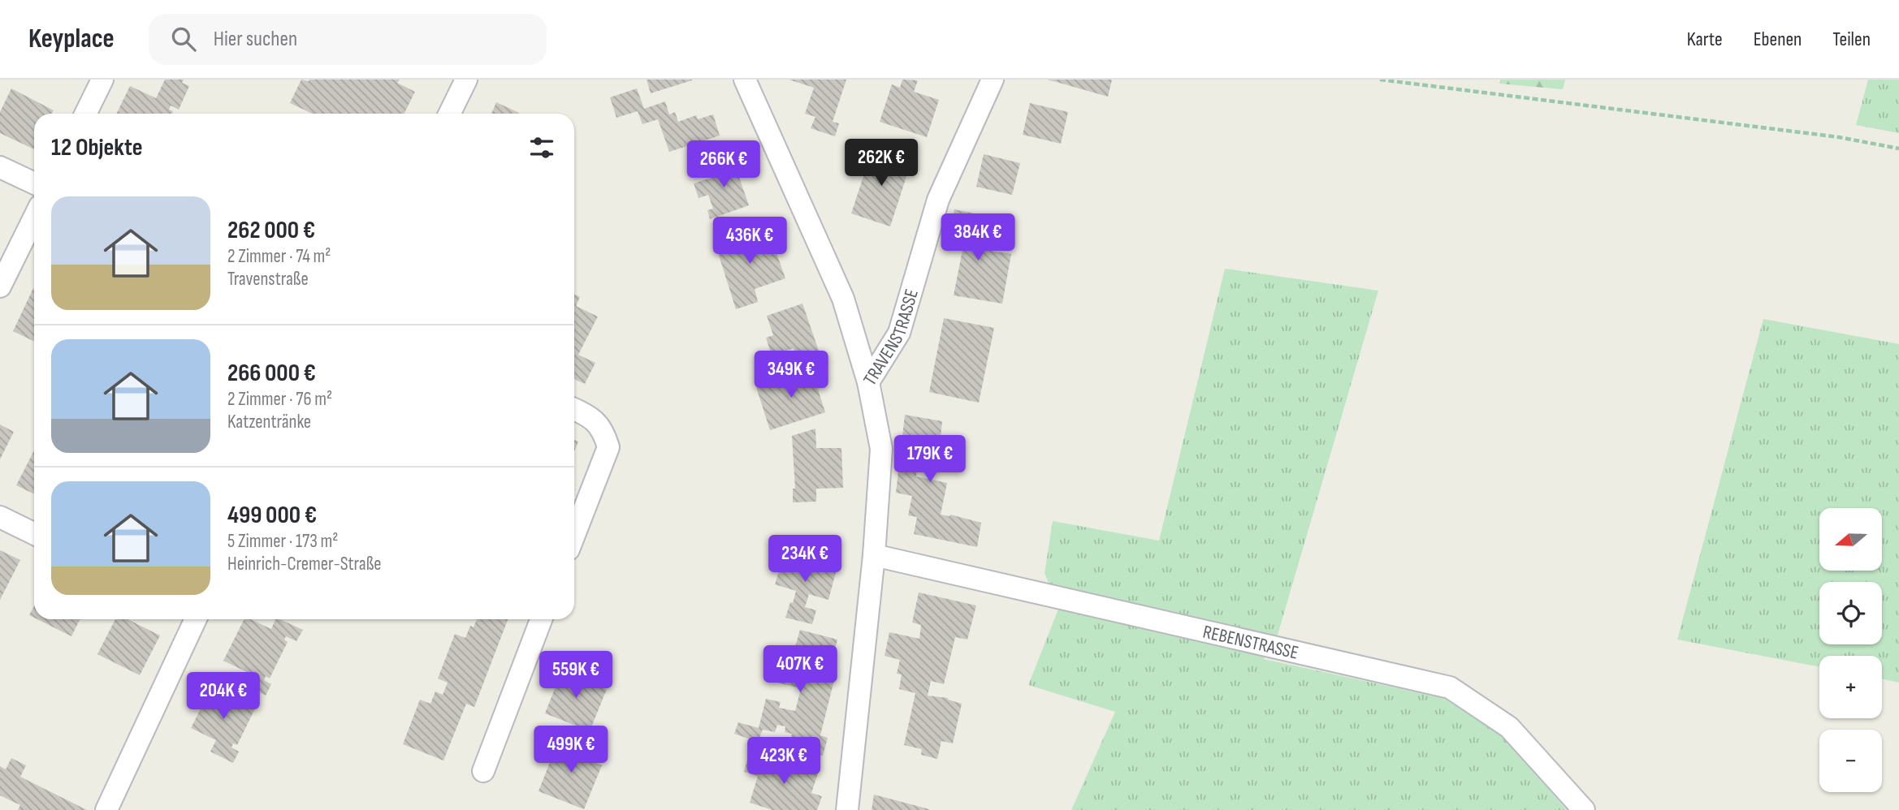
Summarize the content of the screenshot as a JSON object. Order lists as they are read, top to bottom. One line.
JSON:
{"streets":{"street":["TRAVENSTRASSE","REBENSTRASSE"]},"crossings":[["TRAVENSTRASSE","REBENSTRASSE"]],"north":"left","page":{"header":"Keyplace","search":"Hier suchen","nav":["Karte","Ebenen","Teilen"],"heading":"12 Objekte","price":["262K €","266K €","384K €","436K €","349K €","179K €","234K €","407K €","559K €","204K €","499K €","423K €"],"list":[{"name":"262 000 €","note":"2 Zimmer · 74 m² · Travenstraße"},{"name":"266 000 €","note":"2 Zimmer · 76 m² · Katzentränke"},{"name":"499 000 €","note":"5 Zimmer · 173 m² · Heinrich-Cremer-Straße"}],"map_buttons":["+","−"]}}
